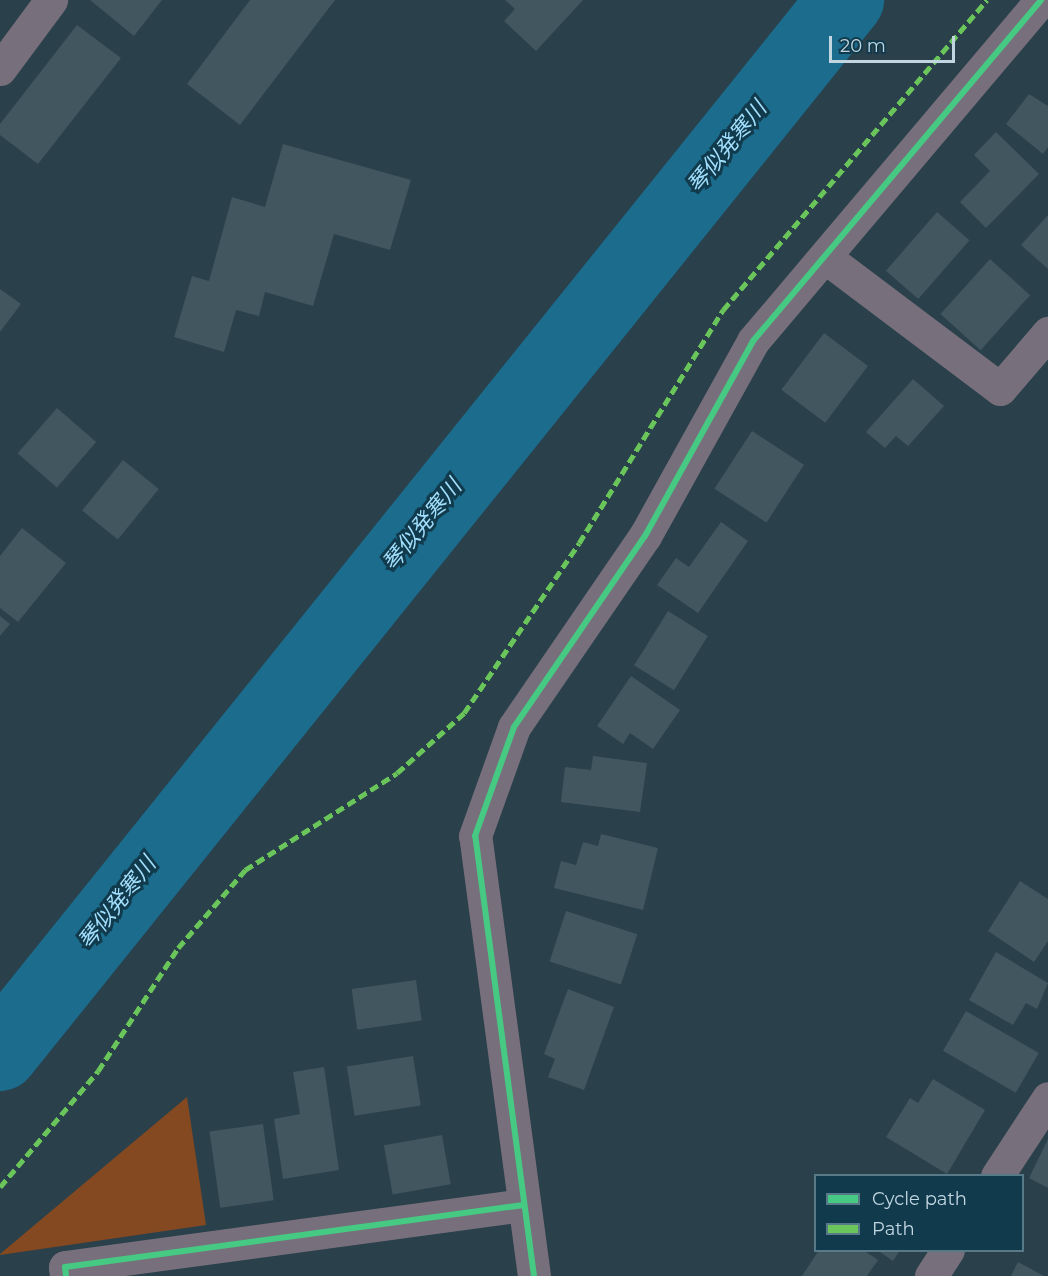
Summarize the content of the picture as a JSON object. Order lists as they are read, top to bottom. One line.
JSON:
{"water":["琴似発寒川"],"legend":["Cycle path","Path"],"scale_bar":"20 m"}
